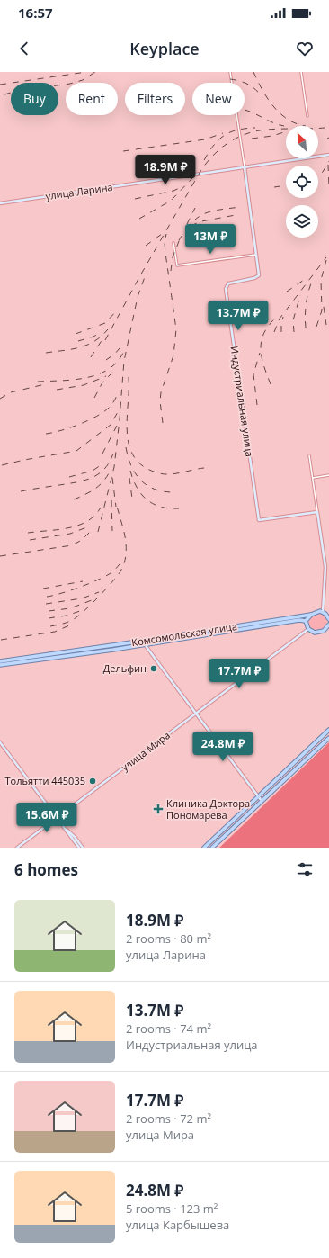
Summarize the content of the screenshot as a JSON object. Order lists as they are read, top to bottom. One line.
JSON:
{"streets":{"main road":["Комсомольская улица"],"street":["улица Ларина","Индустриальная улица","улица Мира"]},"crossings":[["улица Ларина","Индустриальная улица"]],"places":{"other":["Дельфин","Тольятти 445035"],"health":["Клиника Доктора Пономарева"]},"north":"top left","page":{"status":"16:57","header":"Keyplace","chip":["Buy","Rent","Filters","New"],"price":["18.9M ₽","13M ₽","13.7M ₽","17.7M ₽","24.8M ₽","15.6M ₽"],"heading":"6 homes","list":[{"name":"18.9M ₽","note":"2 rooms · 80 m² · улица Ларина"},{"name":"13.7M ₽","note":"2 rooms · 74 m² · Индустриальная улица"},{"name":"17.7M ₽","note":"2 rooms · 72 m² · улица Мира"},{"name":"24.8M ₽","note":"5 rooms · 123 m² · улица Карбышева"}]}}
